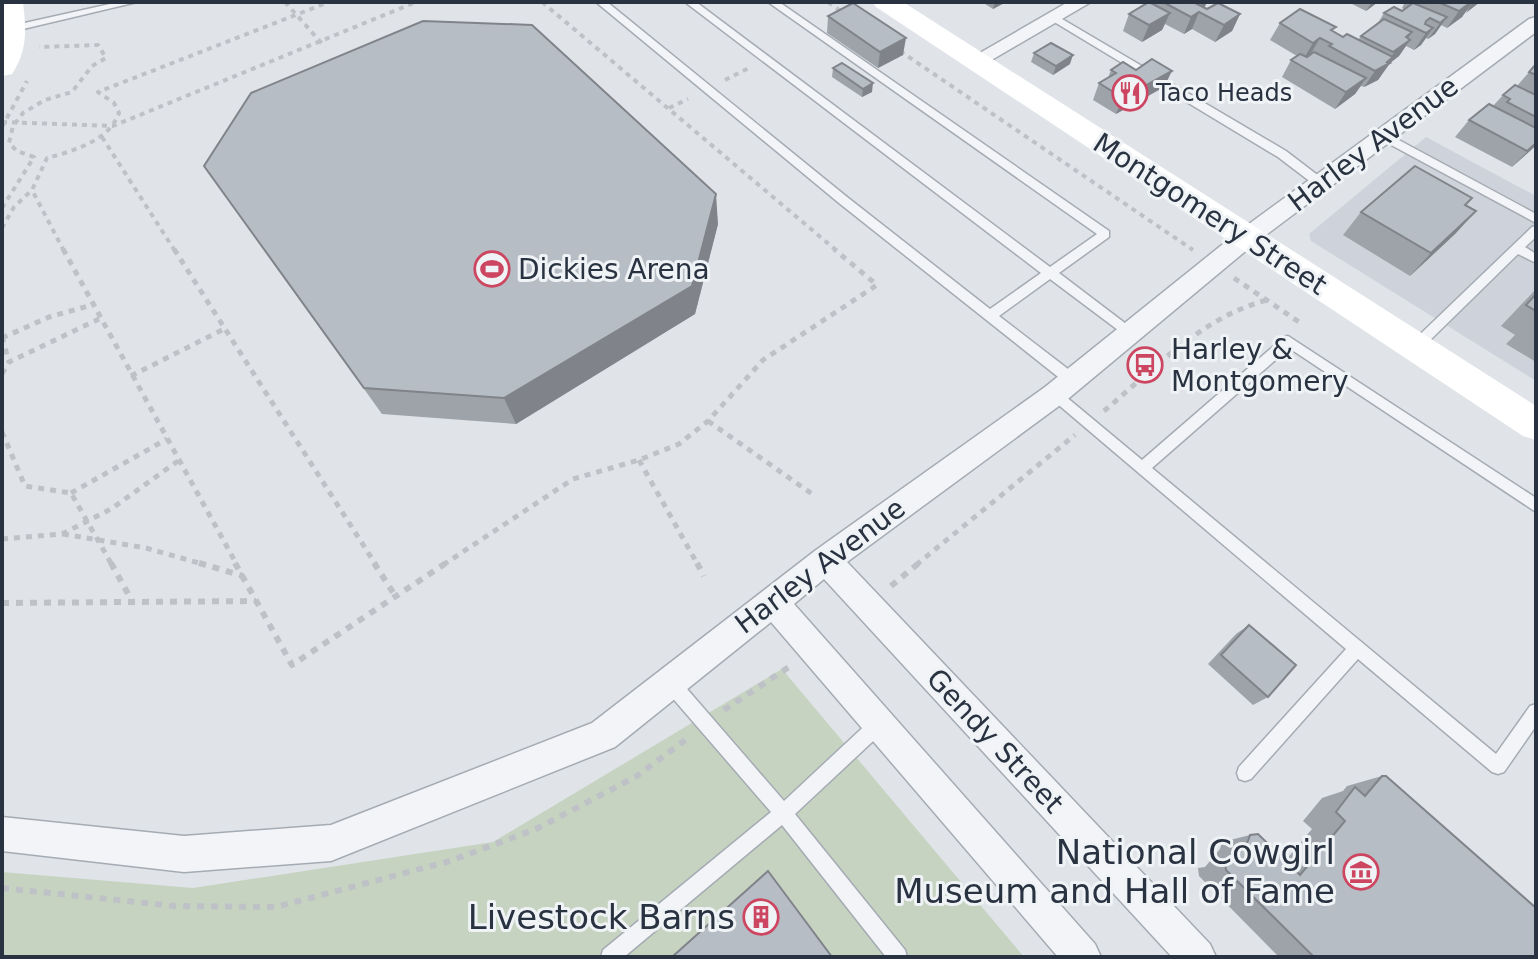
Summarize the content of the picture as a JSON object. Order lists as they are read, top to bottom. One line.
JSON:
{"streets":{"main road":["Montgomery Street"],"street":["Harley Avenue","Gendy Street"]},"crossings":[["Harley Avenue","Montgomery Street"],["Harley Avenue","Gendy Street"]],"places":{"restaurant":["Taco Heads"],"sports":["Dickies Arena"],"bus stop":["Harley & Montgomery"],"museum":["National Cowgirl Museum and Hall of Fame"],"building":["Livestock Barns"]}}
